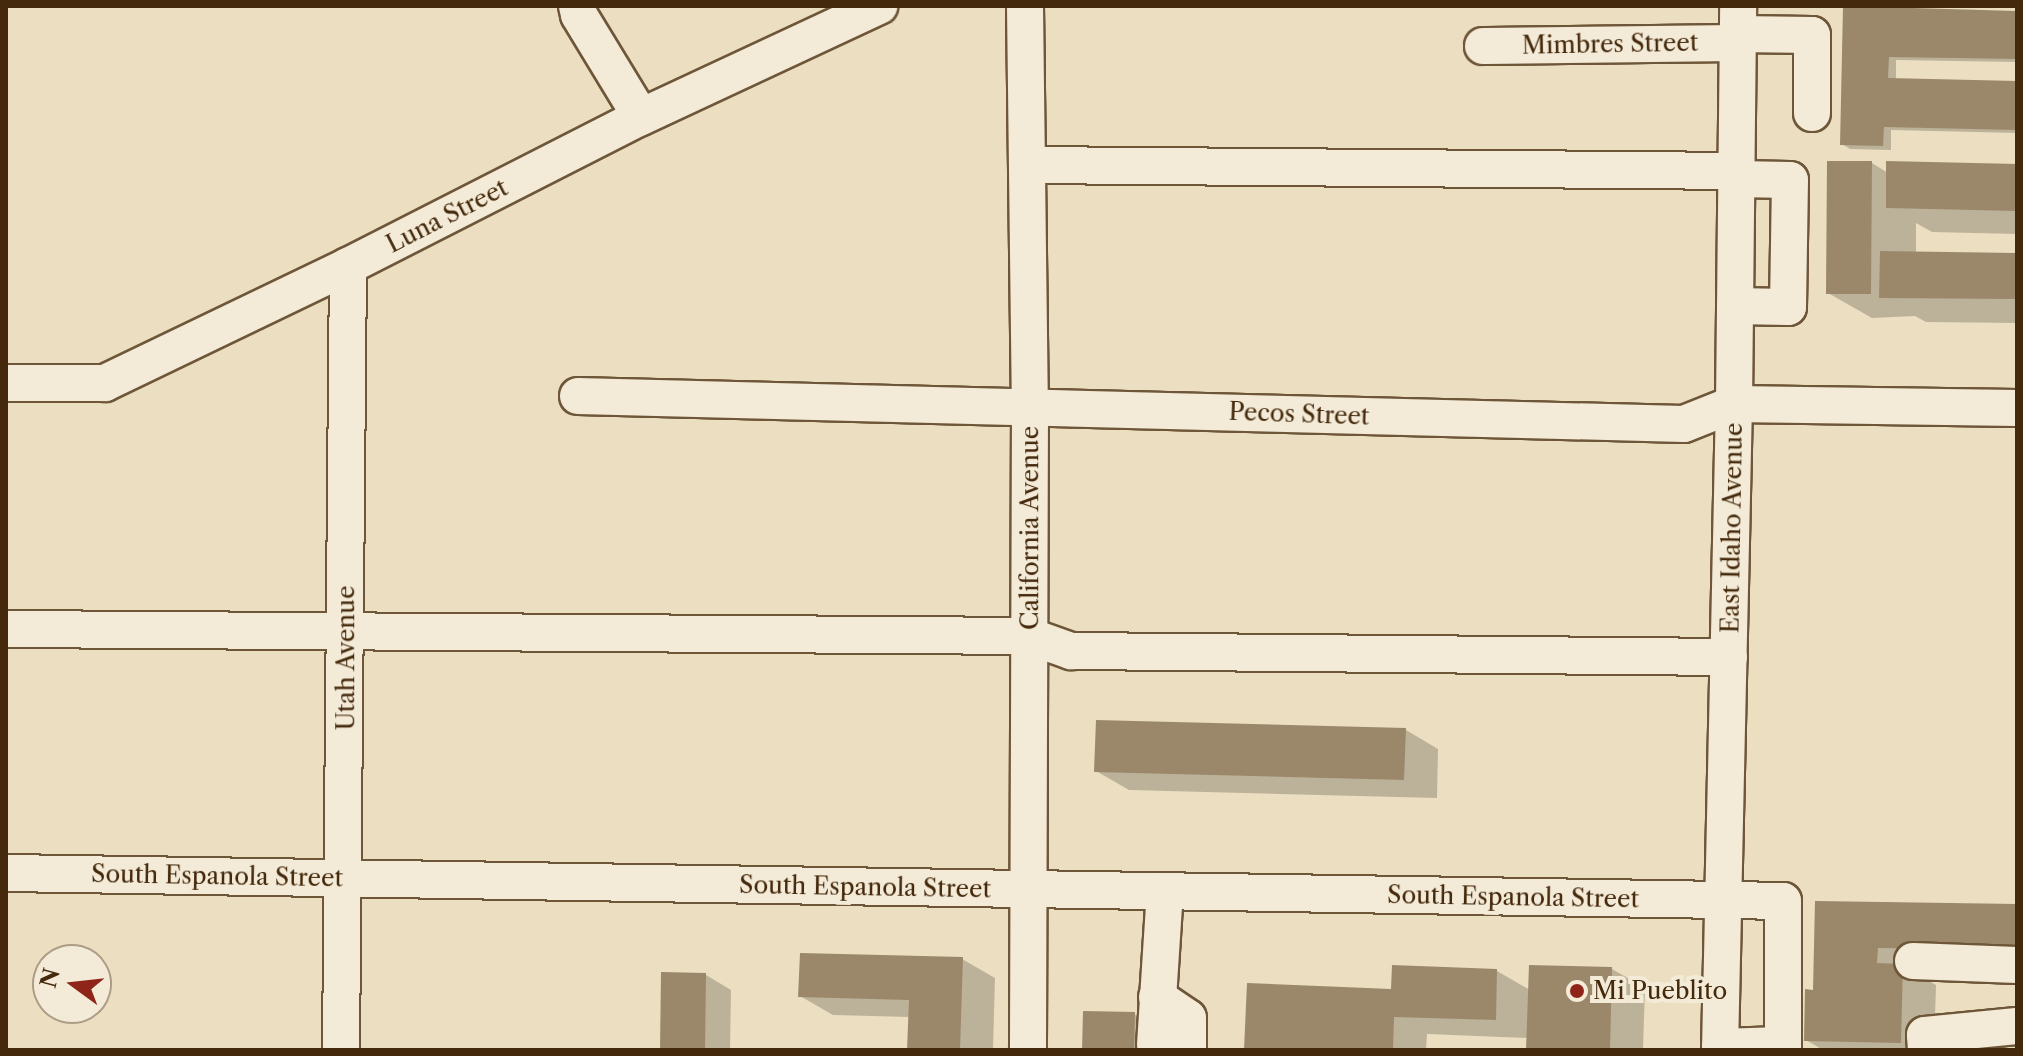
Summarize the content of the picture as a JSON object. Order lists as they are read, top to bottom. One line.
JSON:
{"streets":{"street":["Mimbres Street","Luna Street","Pecos Street","California Avenue","East Idaho Avenue","Utah Avenue","South Espanola Street"]},"crossings":[["Mimbres Street","East Idaho Avenue"],["Luna Street","Utah Avenue"],["Pecos Street","California Avenue"],["Pecos Street","East Idaho Avenue"],["California Avenue","South Espanola Street"],["East Idaho Avenue","South Espanola Street"],["Utah Avenue","South Espanola Street"]],"places":["Mi Pueblito"],"north":"left"}
